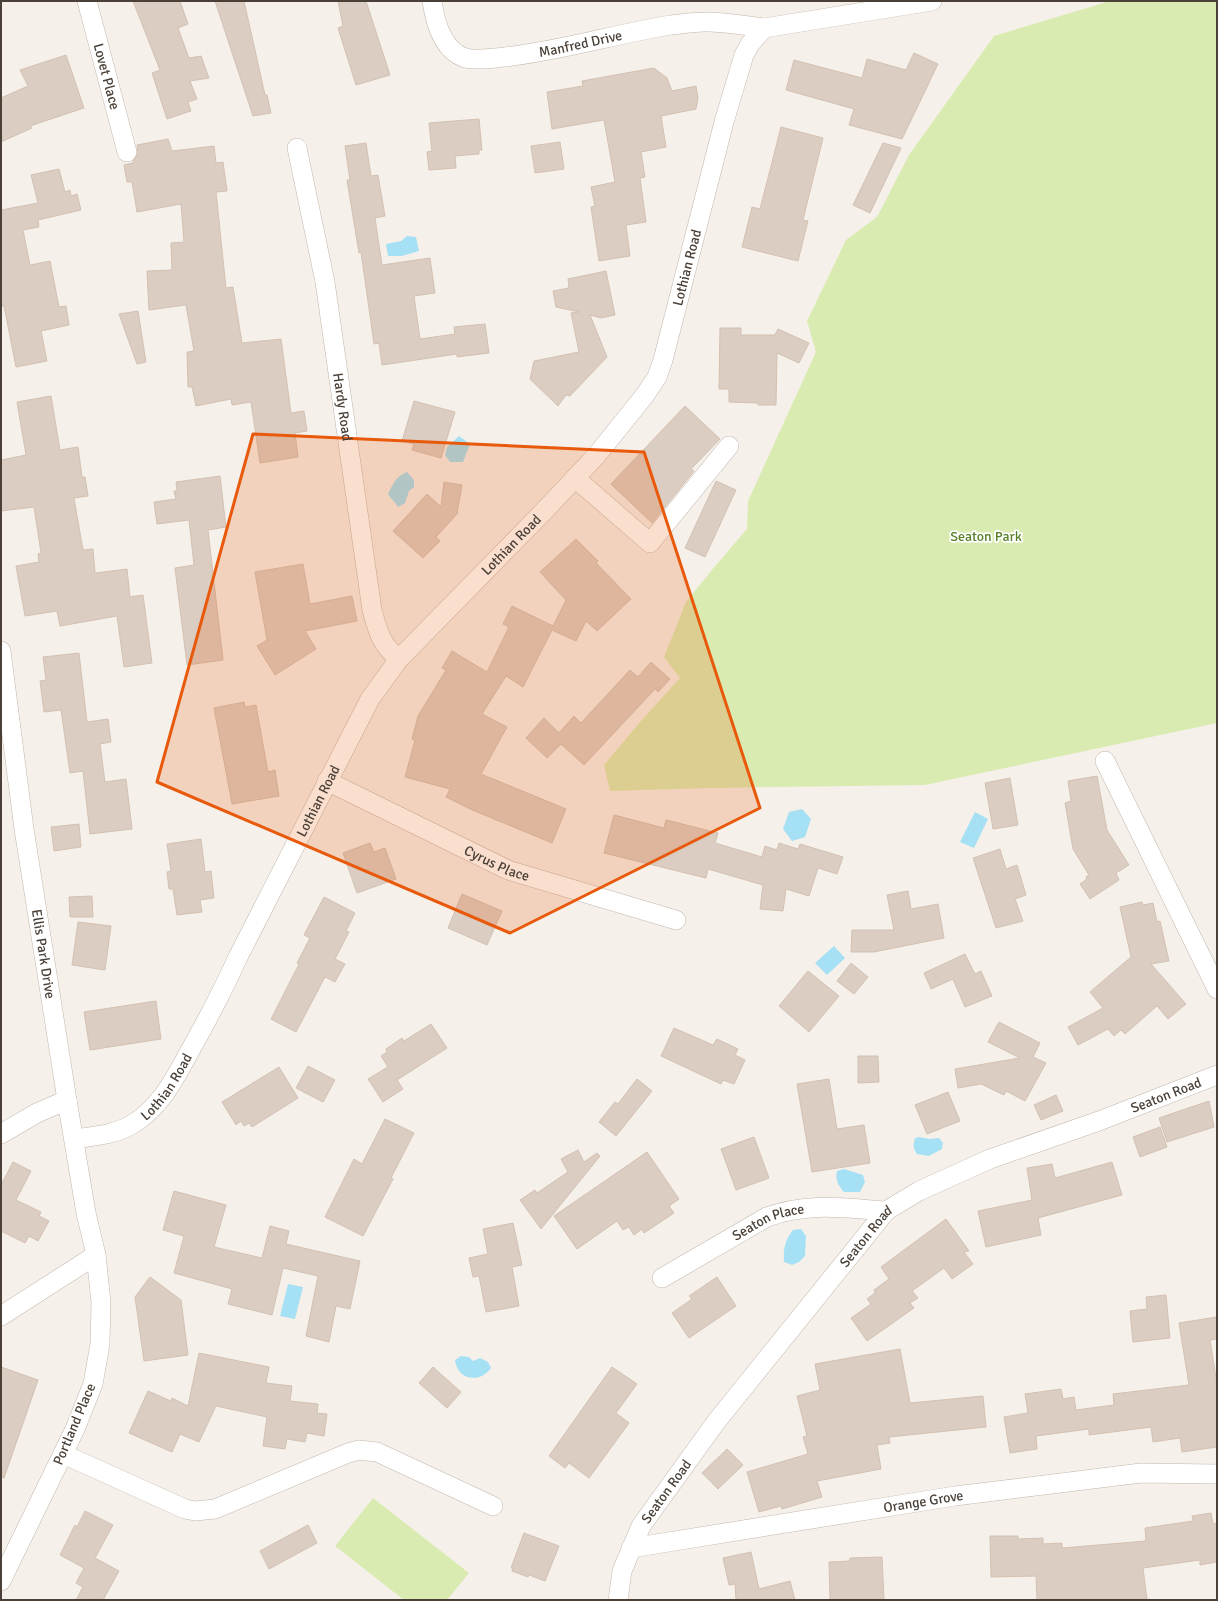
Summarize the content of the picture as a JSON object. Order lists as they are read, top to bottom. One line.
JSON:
{"streets":{"street":["Manfred Drive","Lovet Place","Lothian Road","Hardy Road","Cyrus Place","Ellis Park Drive","Seaton Road","Seaton Place","Portland Place","Orange Grove"]},"crossings":[["Manfred Drive","Lothian Road"],["Lothian Road","Hardy Road"],["Lothian Road","Cyrus Place"],["Lothian Road","Ellis Park Drive"],["Ellis Park Drive","Portland Place"],["Seaton Road","Seaton Place"],["Seaton Road","Orange Grove"]],"parks":["Seaton Park"]}
